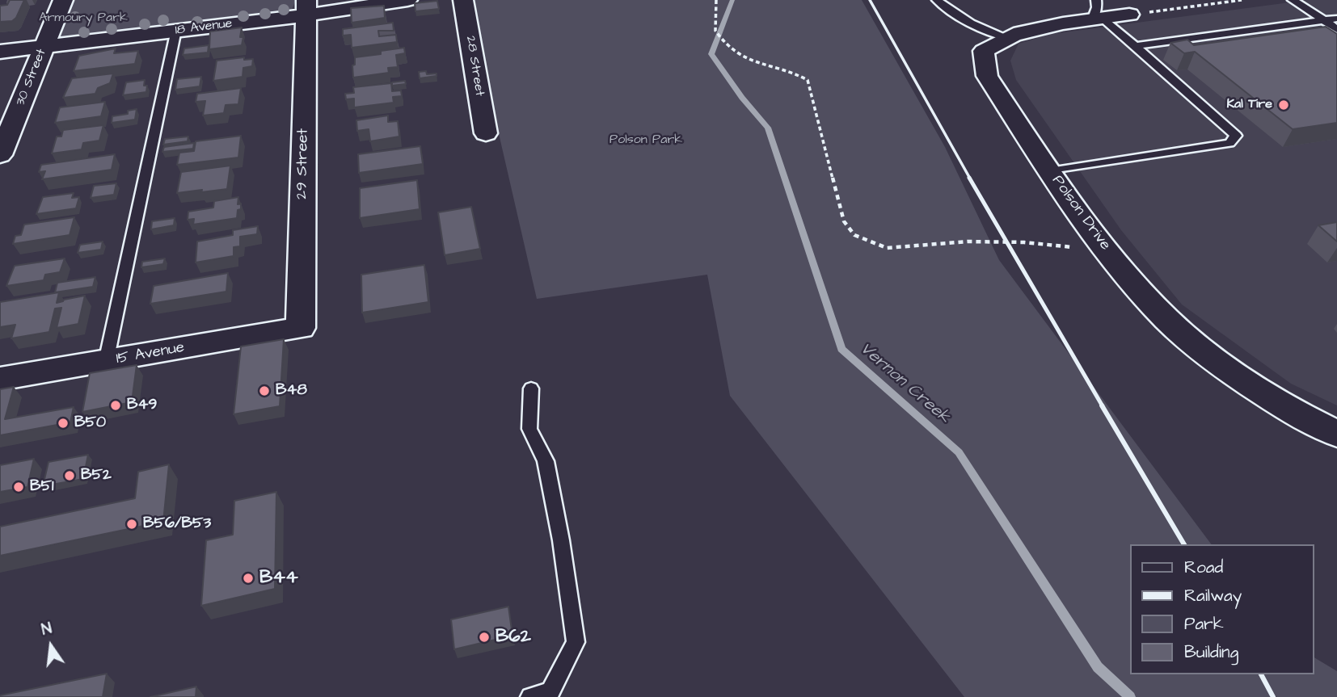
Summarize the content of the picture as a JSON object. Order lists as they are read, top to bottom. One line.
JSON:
{"streets":{"street":["18 Avenue","28 Street","30 Street","29 Street","Polson Drive","15 Avenue"]},"crossings":[["18 Avenue","30 Street"],["18 Avenue","29 Street"],["29 Street","15 Avenue"]],"water":["Vernon Creek"],"parks":["Armoury Park","Polson Park"],"places":["Kal Tire","B48","B49","B50","B52","B51","B56/B53","B44","B62"],"legend":["Road","Railway","Park","Building"],"north":"top"}
